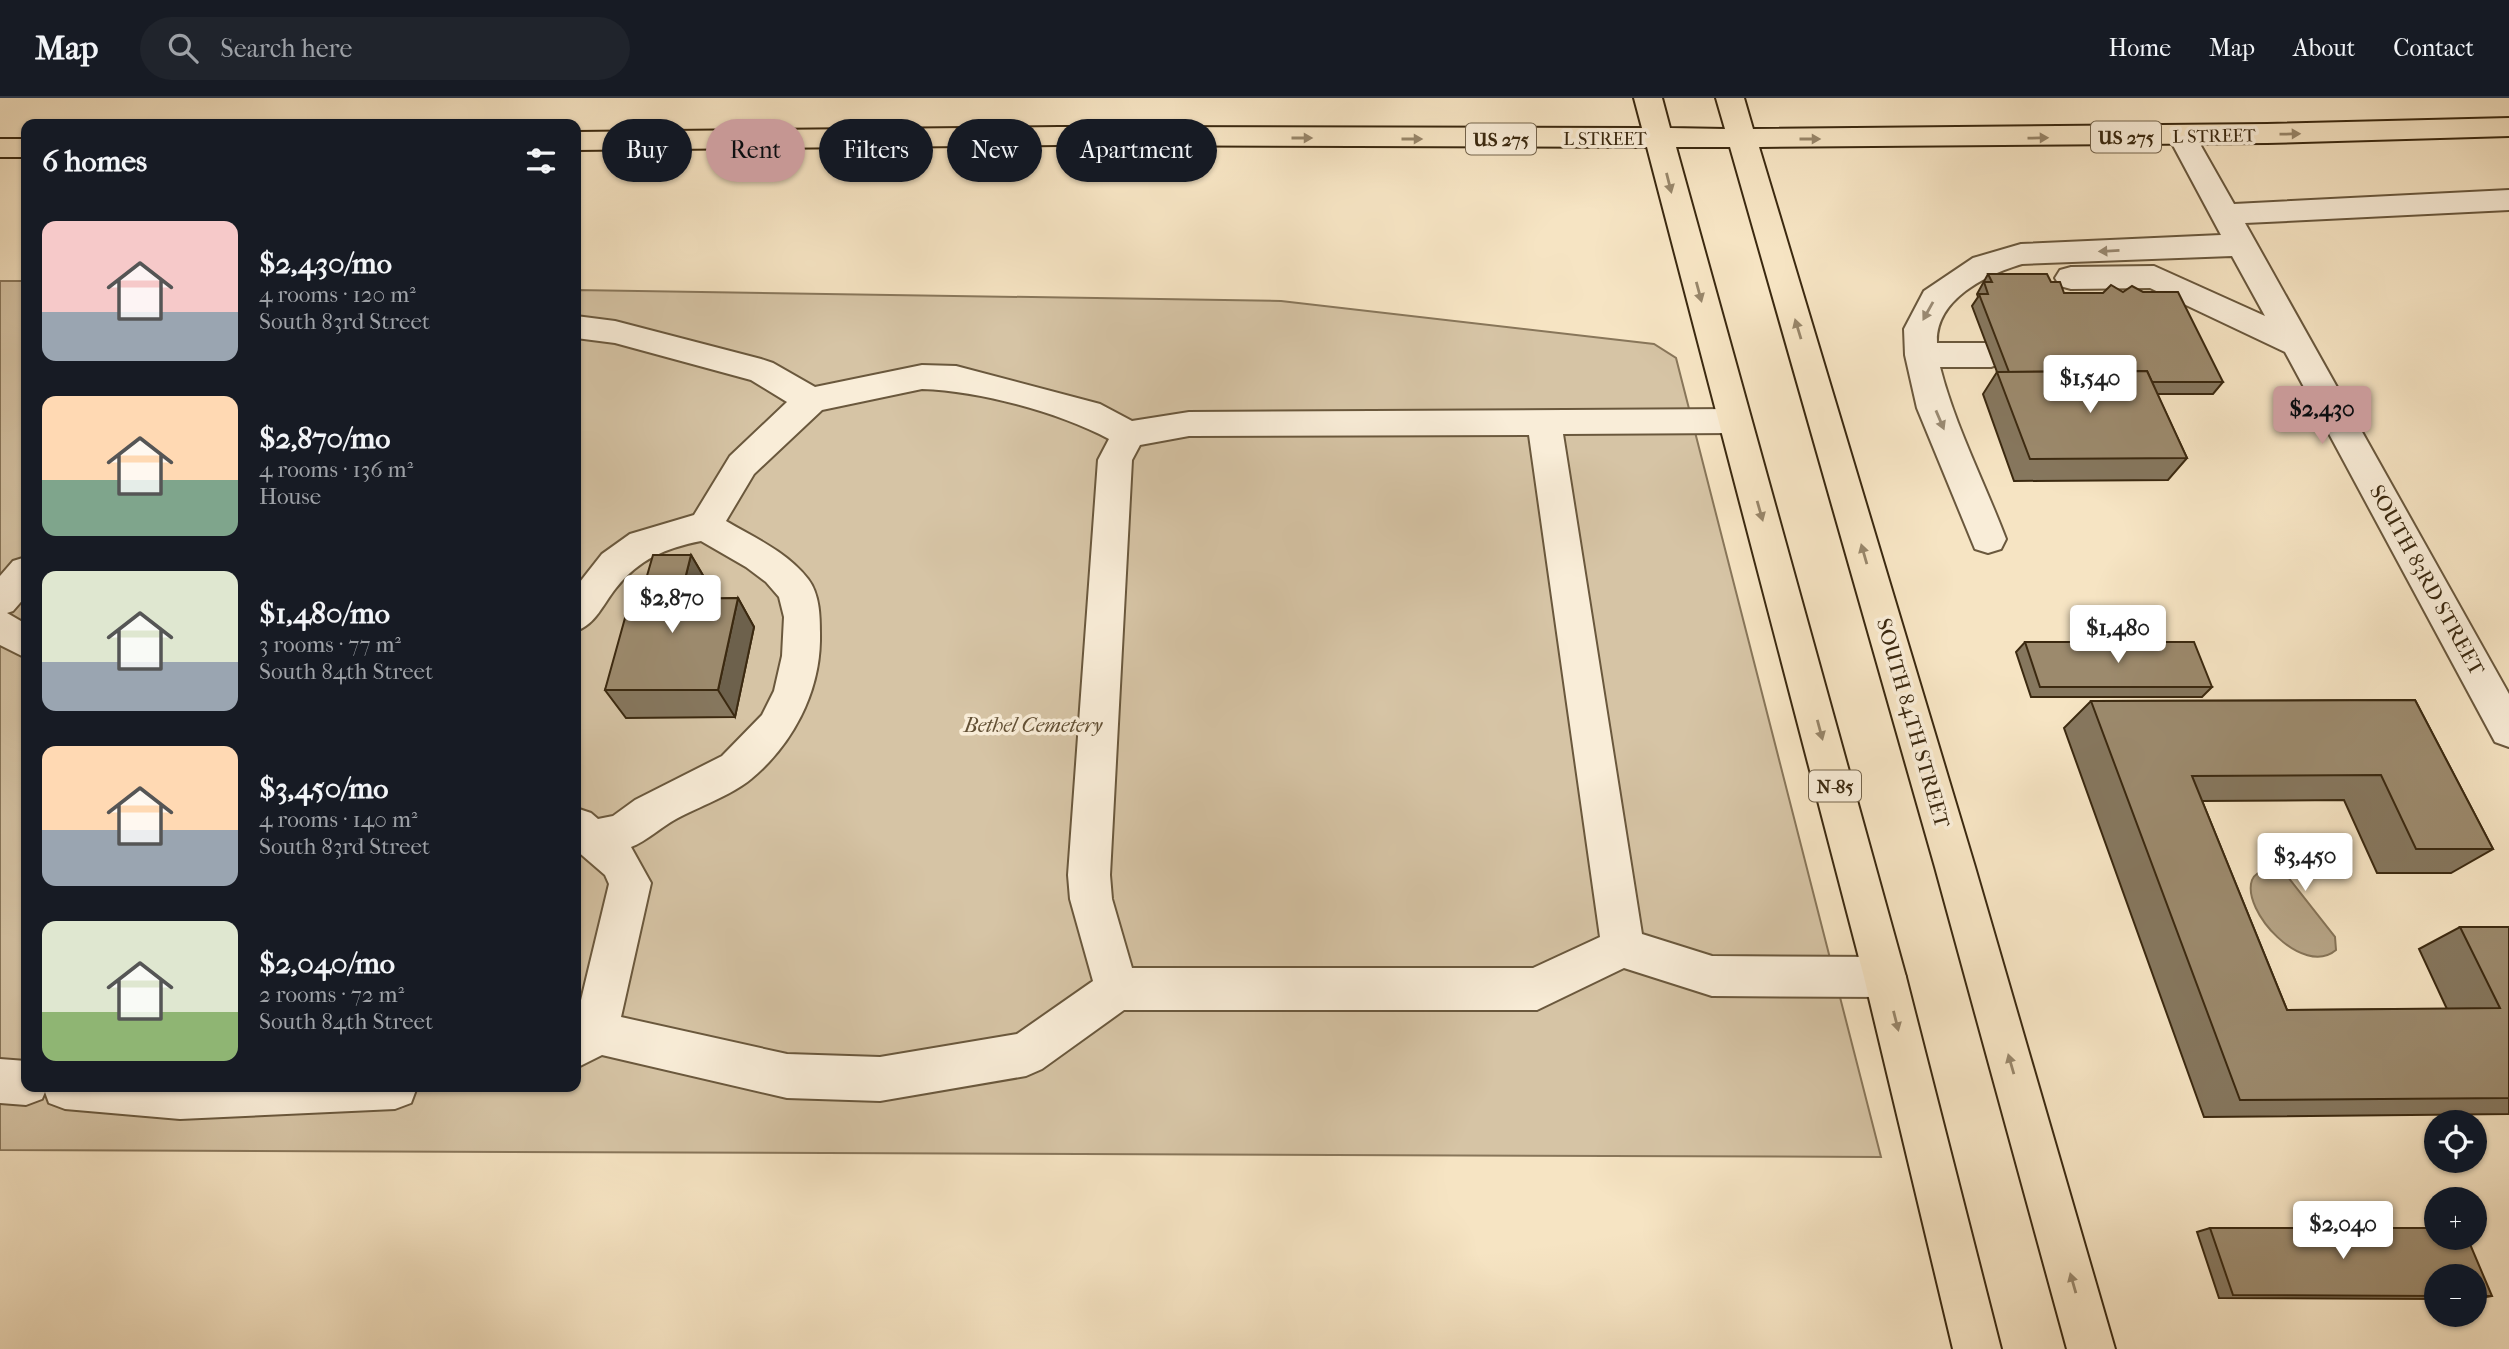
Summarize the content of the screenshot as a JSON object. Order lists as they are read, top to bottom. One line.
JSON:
{"streets":{"main road":["L STREET","US 275","SOUTH 84TH STREET","N-85"],"street":["SOUTH 83RD STREET"]},"crossings":[["L STREET","SOUTH 83RD STREET"],["L STREET","SOUTH 84TH STREET"],["L STREET","N-85"]],"one_way":["L STREET"],"parks":["Bethel Cemetery"],"page":{"header":"Map","search":"Search here","nav":["Home","Map","About","Contact"],"chip":["Buy","Rent","Filters","New","Apartment"],"heading":"6 homes","list":[{"name":"$2,430/mo","note":"4 rooms · 120 m² · South 83rd Street"},{"name":"$2,870/mo","note":"4 rooms · 136 m² · House"},{"name":"$1,480/mo","note":"3 rooms · 77 m² · South 84th Street"},{"name":"$3,450/mo","note":"4 rooms · 140 m² · South 83rd Street"},{"name":"$2,040/mo","note":"2 rooms · 72 m² · South 84th Street"}],"price":["$1,540","$2,430","$2,870","$1,480","$3,450","$2,040"],"map_buttons":["+","−"]}}
